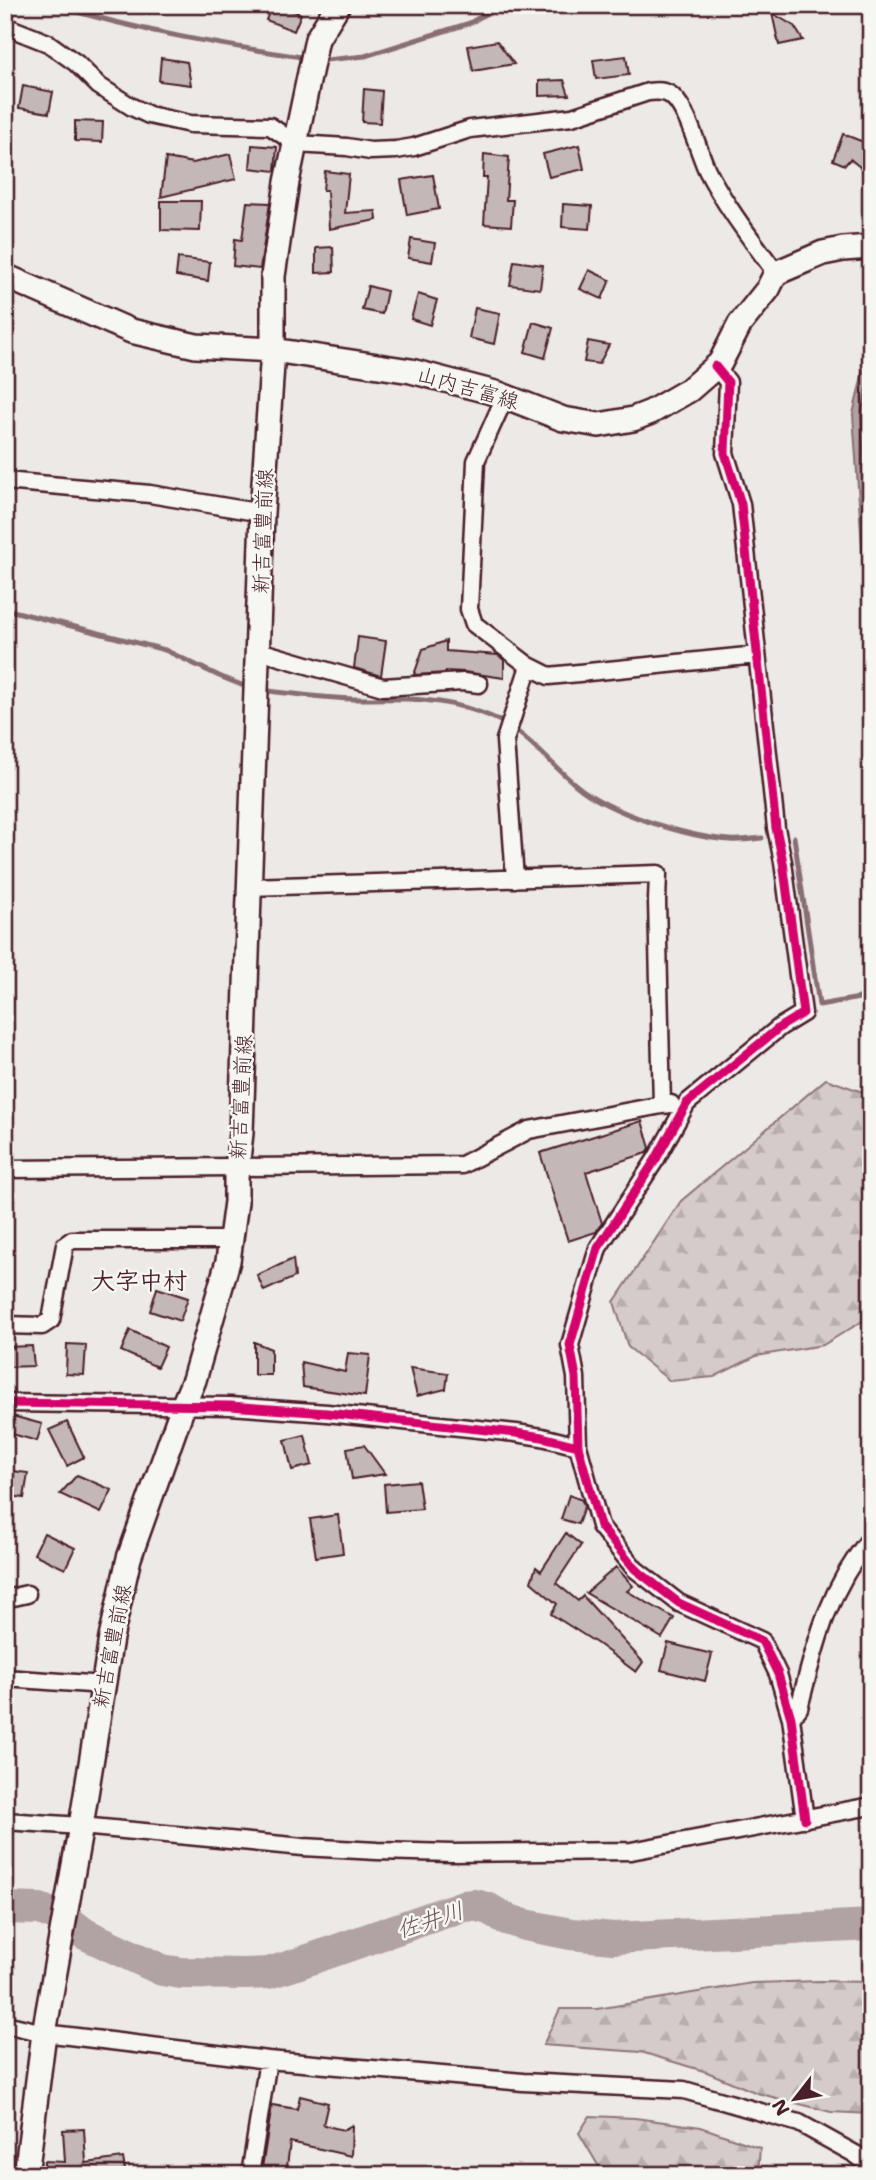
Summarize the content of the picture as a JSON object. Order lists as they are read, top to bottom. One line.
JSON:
{"streets":{"main road":["山内吉富線","新吉富豊前線"]},"crossings":[["山内吉富線","新吉富豊前線"]],"districts":["大字中村"],"water":["佐井川"],"north":"bottom left"}
